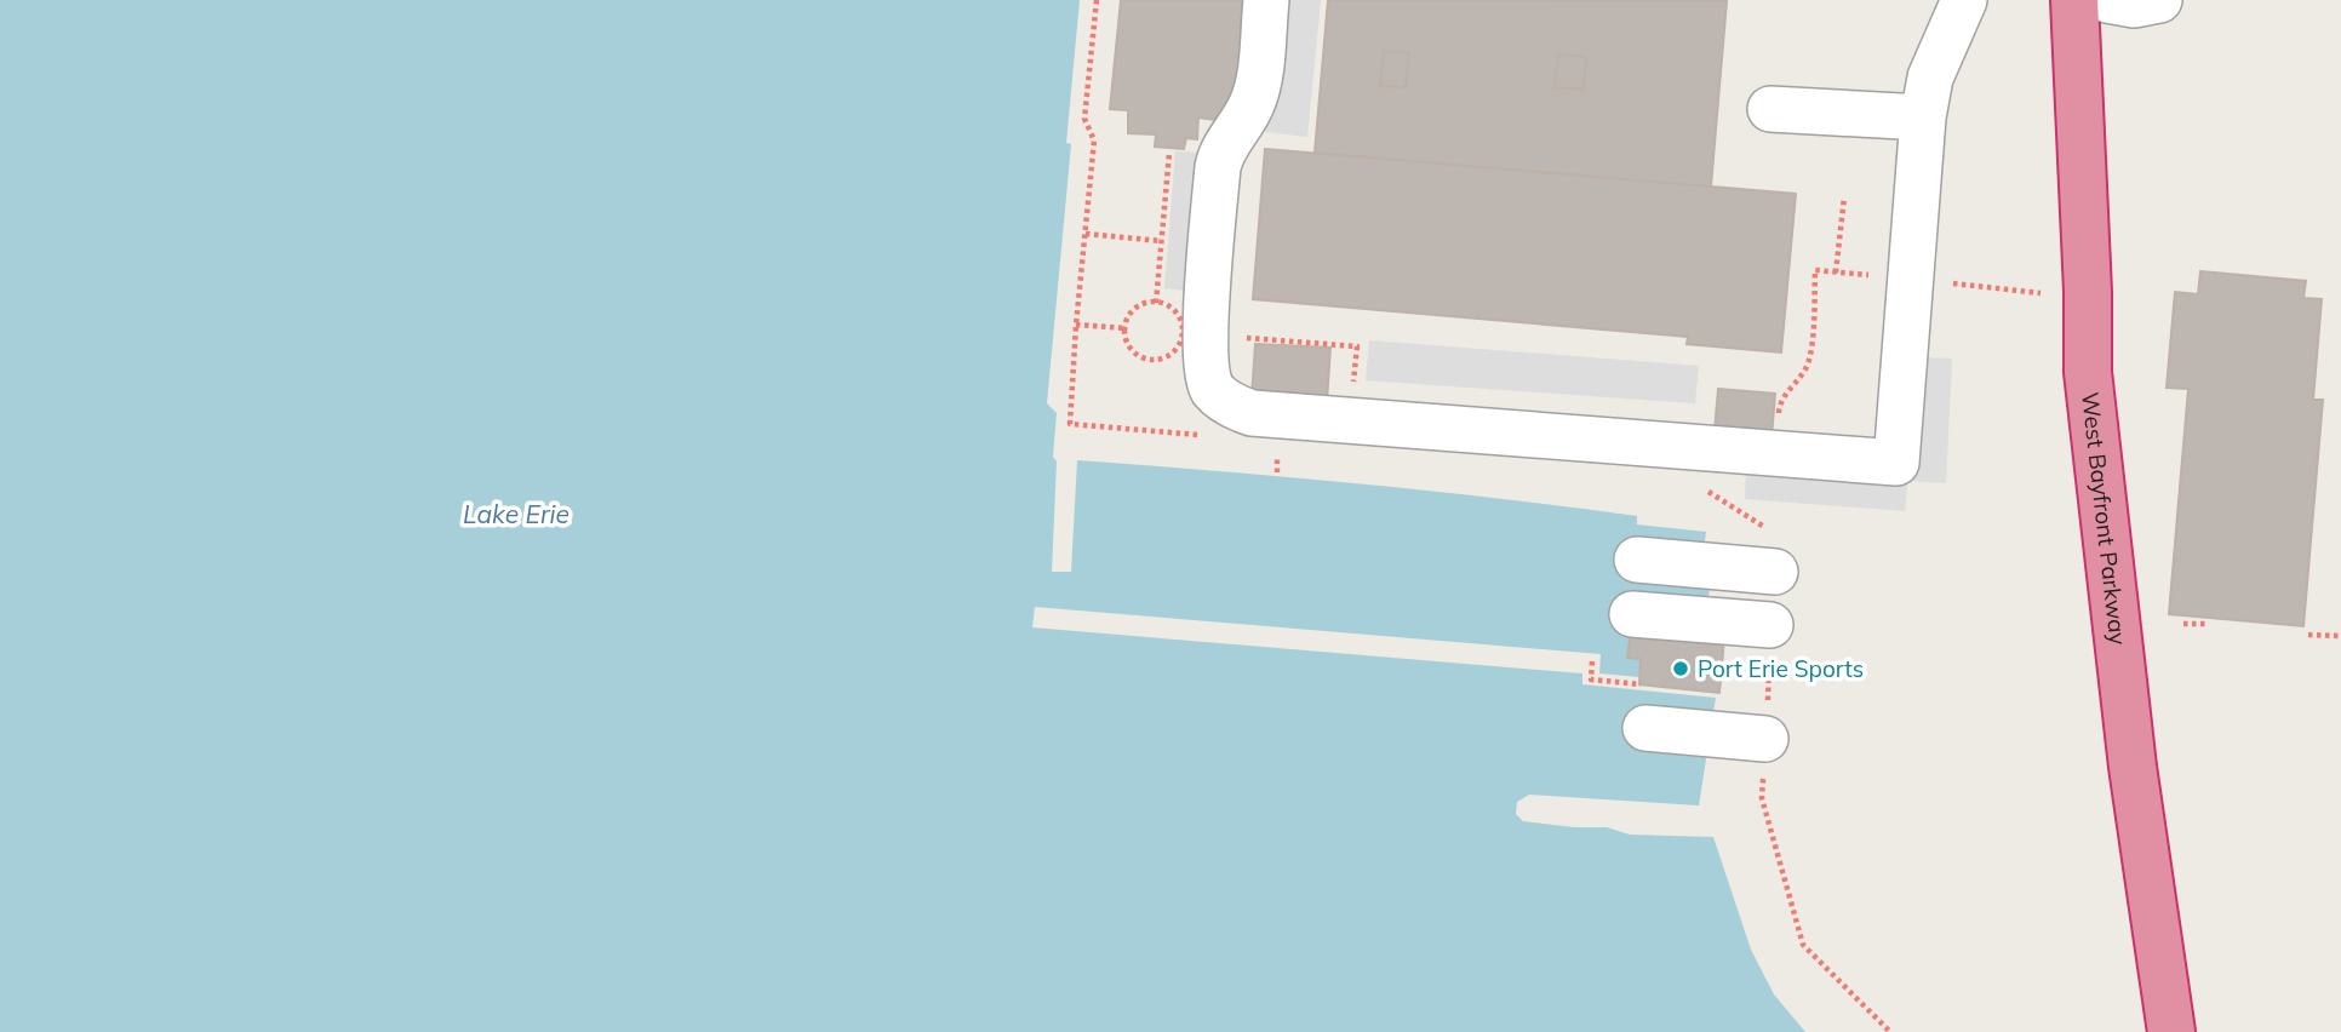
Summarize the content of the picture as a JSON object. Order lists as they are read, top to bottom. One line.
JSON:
{"streets":{"highway":["West Bayfront Parkway"]},"water":["Lake Erie"],"places":["Port Erie Sports"]}
